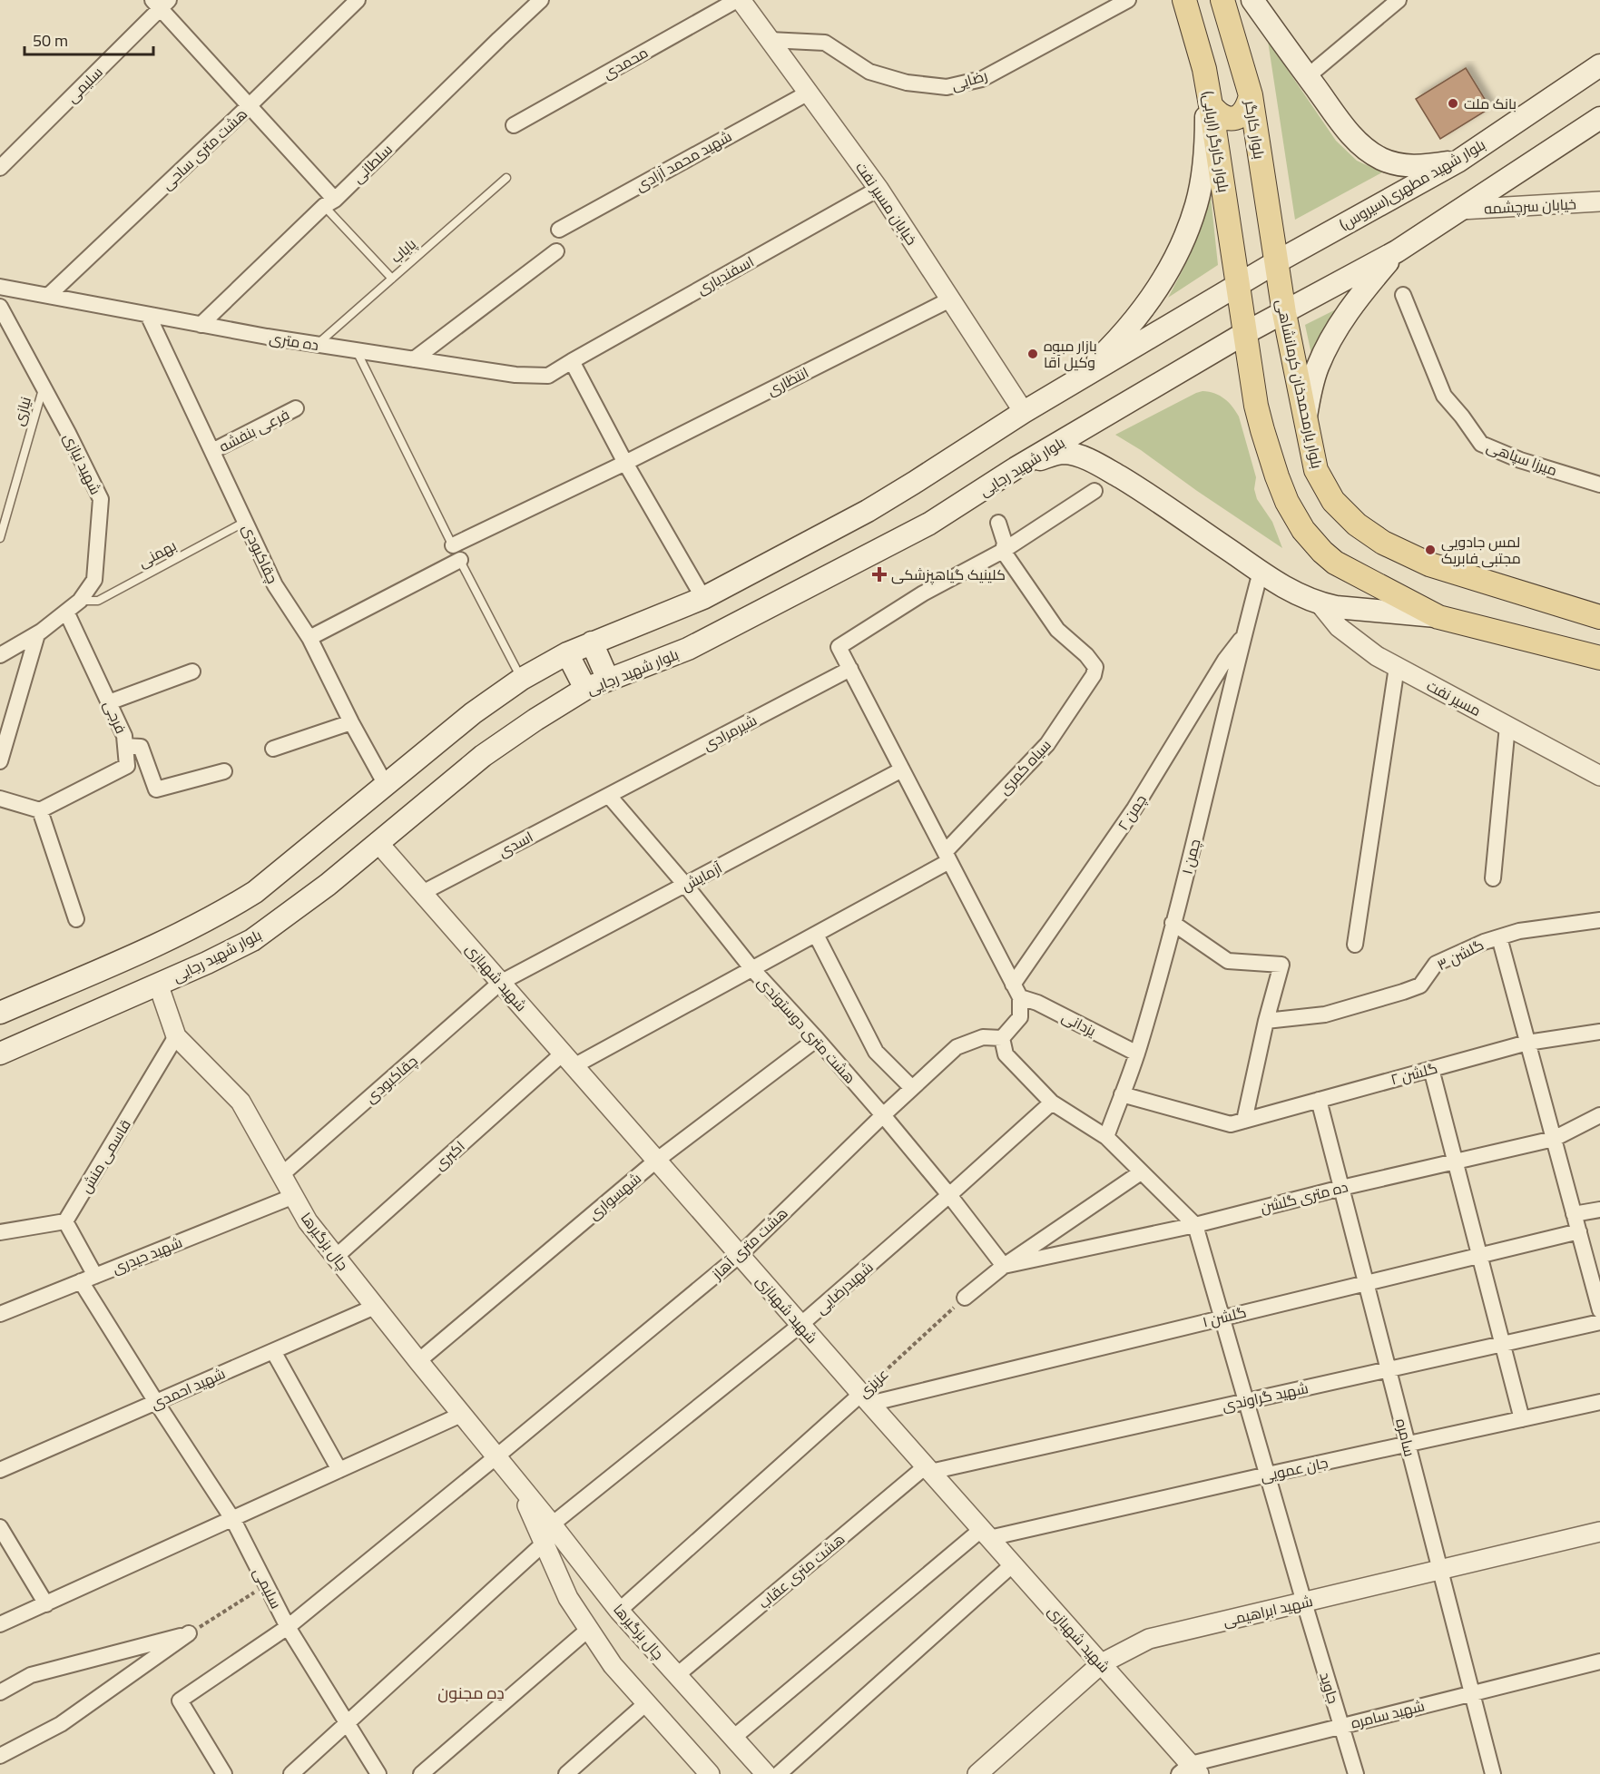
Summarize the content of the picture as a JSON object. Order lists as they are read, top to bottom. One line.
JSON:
{"streets":{"main road":["بلوار کارگر","بلوار کارگر (اربابی)","بلوار شهید مطهری(سیروس)","بلوار یارمحمدخان کرمانشاهی","بلوار شهید رجایی"],"street":["محمدی","رضایی","سلیمی","هشت متری ساحی","شهید محمد آزادی","سلطانی","خیابان مسیر نفت","خیابان سرچشمه","اسفندیاری","ده متری","انتظاری","فرعی بنفشه","میرزا سپاهی","شهید نیازی","چقاکبودی","مسیر نفت","فرجی","شیرمرادی","سیاه کمری","چمن ۲","اسدی","چمن ۱","آزمایش","گلشن ۳","شهید شهبازی","یزدانی","هشت متری دوستوندی","گلشن ۲","اکبری","قاسمی منش","شهسواری","ده متری گلشن","چال بزگیرها","هشت متری آهاز","شهید حیدری","شهیدرضایی","گلشن ۱","عزیزی","شهید احمدی","شهید گراوندی","سامره","جان عمویی","هشت متری عقاب","شهید ابراهیمی","جاوید","شهید سامره"],"lane":["پایاب","نیازی","بهمنی"]},"crossings":[["رضایی","خیابان مسیر نفت"],["سلیمی","هشت متری آهاز"],["سلیمی","شهید حیدری"],["سلیمی","شهید احمدی"],["بلوار کارگر","بلوار شهید مطهری(سیروس)"],["بلوار کارگر","بلوار یارمحمدخان کرمانشاهی"],["هشت متری ساحی","ده متری"],["شهید محمد آزادی","خیابان مسیر نفت"],["سلطانی","ده متری"],["بلوار شهید مطهری(سیروس)","بلوار یارمحمدخان کرمانشاهی"],["خیابان مسیر نفت","اسفندیاری"],["خیابان مسیر نفت","انتظاری"],["پایاب","ده متری"],["اسفندیاری","ده متری"],["ده متری","چقاکبودی"],["بلوار یارمحمدخان کرمانشاهی","بلوار شهید رجایی"],["نیازی","شهید نیازی"],["فرعی بنفشه","چقاکبودی"],["شهید نیازی","بهمنی"],["شهید نیازی","فرجی"],["بلوار شهید رجایی","شهید شهبازی"],["بلوار شهید رجایی","چال بزگیرها"],["بهمنی","چقاکبودی"],["چقاکبودی","آزمایش"],["چقاکبودی","شهید شهبازی"],["چقاکبودی","چال بزگیرها"],["شیرمرادی","اسدی"],["شیرمرادی","هشت متری دوستوندی"],["سیاه کمری","هشت متری دوستوندی"],["سیاه کمری","اکبری"],["چمن ۲","چمن ۱"],["چمن ۲","یزدانی"],["اسدی","شهید شهبازی"],["اسدی","هشت متری دوستوندی"],["چمن ۱","یزدانی"],["آزمایش","شهید شهبازی"],["آزمایش","هشت متری دوستوندی"],["شهید شهبازی","اکبری"],["شهید شهبازی","شهسواری"],["شهید شهبازی","هشت متری آهاز"],["شهید شهبازی","شهیدرضایی"],["شهید شهبازی","گلشن ۱"],["شهید شهبازی","عزیزی"],["شهید شهبازی","شهید گراوندی"],["شهید شهبازی","جان عمویی"],["شهید شهبازی","هشت متری عقاب"],["شهید شهبازی","شهید ابراهیمی"],["شهید شهبازی","شهید سامره"],["هشت متری دوستوندی","اکبری"],["هشت متری دوستوندی","شهسواری"],["هشت متری دوستوندی","ده متری گلشن"],["هشت متری دوستوندی","هشت متری آهاز"],["هشت متری دوستوندی","شهیدرضایی"],["گلشن ۲","سامره"],["اکبری","چال بزگیرها"],["قاسمی منش","چال بزگیرها"],["شهسواری","چال بزگیرها"],["ده متری گلشن","سامره"],["ده متری گلشن","جاوید"],["چال بزگیرها","هشت متری آهاز"],["چال بزگیرها","شهید حیدری"],["چال بزگیرها","شهیدرضایی"],["چال بزگیرها","عزیزی"],["چال بزگیرها","شهید احمدی"],["چال بزگیرها","هشت متری عقاب"],["گلشن ۱","عزیزی"],["گلشن ۱","سامره"],["گلشن ۱","جاوید"],["شهید گراوندی","سامره"],["شهید گراوندی","هشت متری عقاب"],["شهید گراوندی","جاوید"],["سامره","جان عمویی"],["سامره","شهید ابراهیمی"],["سامره","شهید سامره"],["جان عمویی","جاوید"],["شهید ابراهیمی","جاوید"],["جاوید","شهید سامره"]],"districts":["دِه مجنون"],"places":{"other":["بانک ملت","بازار میوه وکیل آقا","لمس جادویی مجتبی فابریک"],"health":["کلینیک گیاهپزشکی"]},"scale_bar":"50 m"}
